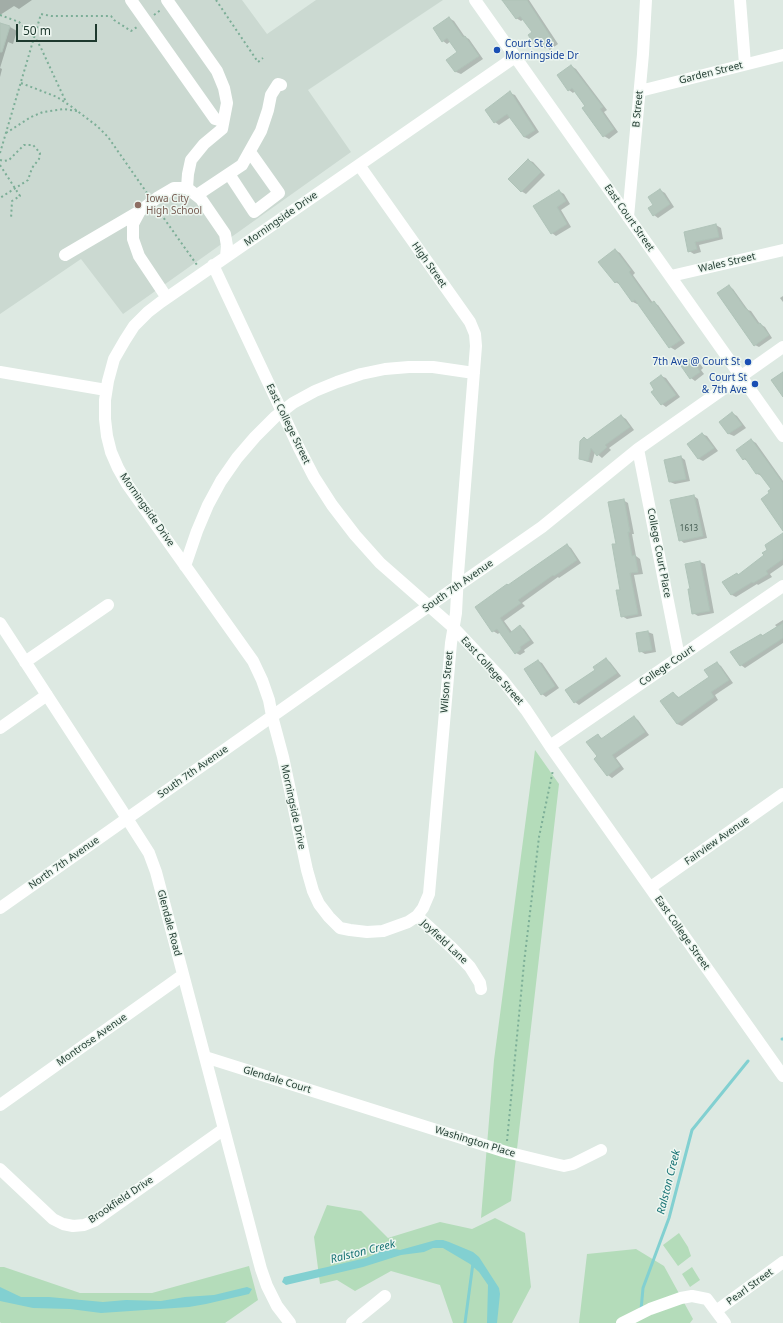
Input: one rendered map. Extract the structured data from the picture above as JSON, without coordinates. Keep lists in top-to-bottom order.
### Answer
{
  "streets": {
    "street": [
      "Garden Street",
      "B Street",
      "East Court Street",
      "Morningside Drive",
      "Wales Street",
      "High Street",
      "East College Street",
      "College Court Place",
      "South 7th Avenue",
      "College Court",
      "Wilson Street",
      "Fairview Avenue",
      "North 7th Avenue",
      "Glendale Road",
      "Joyfield Lane",
      "Montrose Avenue",
      "Glendale Court",
      "Washington Place",
      "Brookfield Drive",
      "Pearl Street"
    ]
  },
  "crossings": [
    ["Garden Street", "B Street"],
    ["B Street", "East Court Street"],
    ["East Court Street", "Morningside Drive"],
    ["East Court Street", "Wales Street"],
    ["East Court Street", "South 7th Avenue"],
    ["Morningside Drive", "High Street"],
    ["Morningside Drive", "East College Street"],
    ["Morningside Drive", "South 7th Avenue"],
    ["Morningside Drive", "Wilson Street"],
    ["Morningside Drive", "Joyfield Lane"],
    ["High Street", "Wilson Street"],
    ["East College Street", "South 7th Avenue"],
    ["East College Street", "College Court"],
    ["East College Street", "Wilson Street"],
    ["East College Street", "Fairview Avenue"],
    ["College Court Place", "South 7th Avenue"],
    ["College Court Place", "College Court"],
    ["South 7th Avenue", "Wilson Street"],
    ["South 7th Avenue", "North 7th Avenue"],
    ["South 7th Avenue", "Glendale Road"],
    ["Wilson Street", "Joyfield Lane"],
    ["North 7th Avenue", "Glendale Road"],
    ["Glendale Road", "Montrose Avenue"],
    ["Glendale Road", "Glendale Court"],
    ["Glendale Road", "Brookfield Drive"],
    ["Glendale Court", "Washington Place"]
  ],
  "water": ["Ralston Creek"],
  "places": [
    "Court St & Morningside Dr",
    "Iowa City High School",
    "7th Ave @ Court St",
    "Court St & 7th Ave"
  ],
  "house_numbers": ["1613"],
  "scale_bar": "50 m"
}
